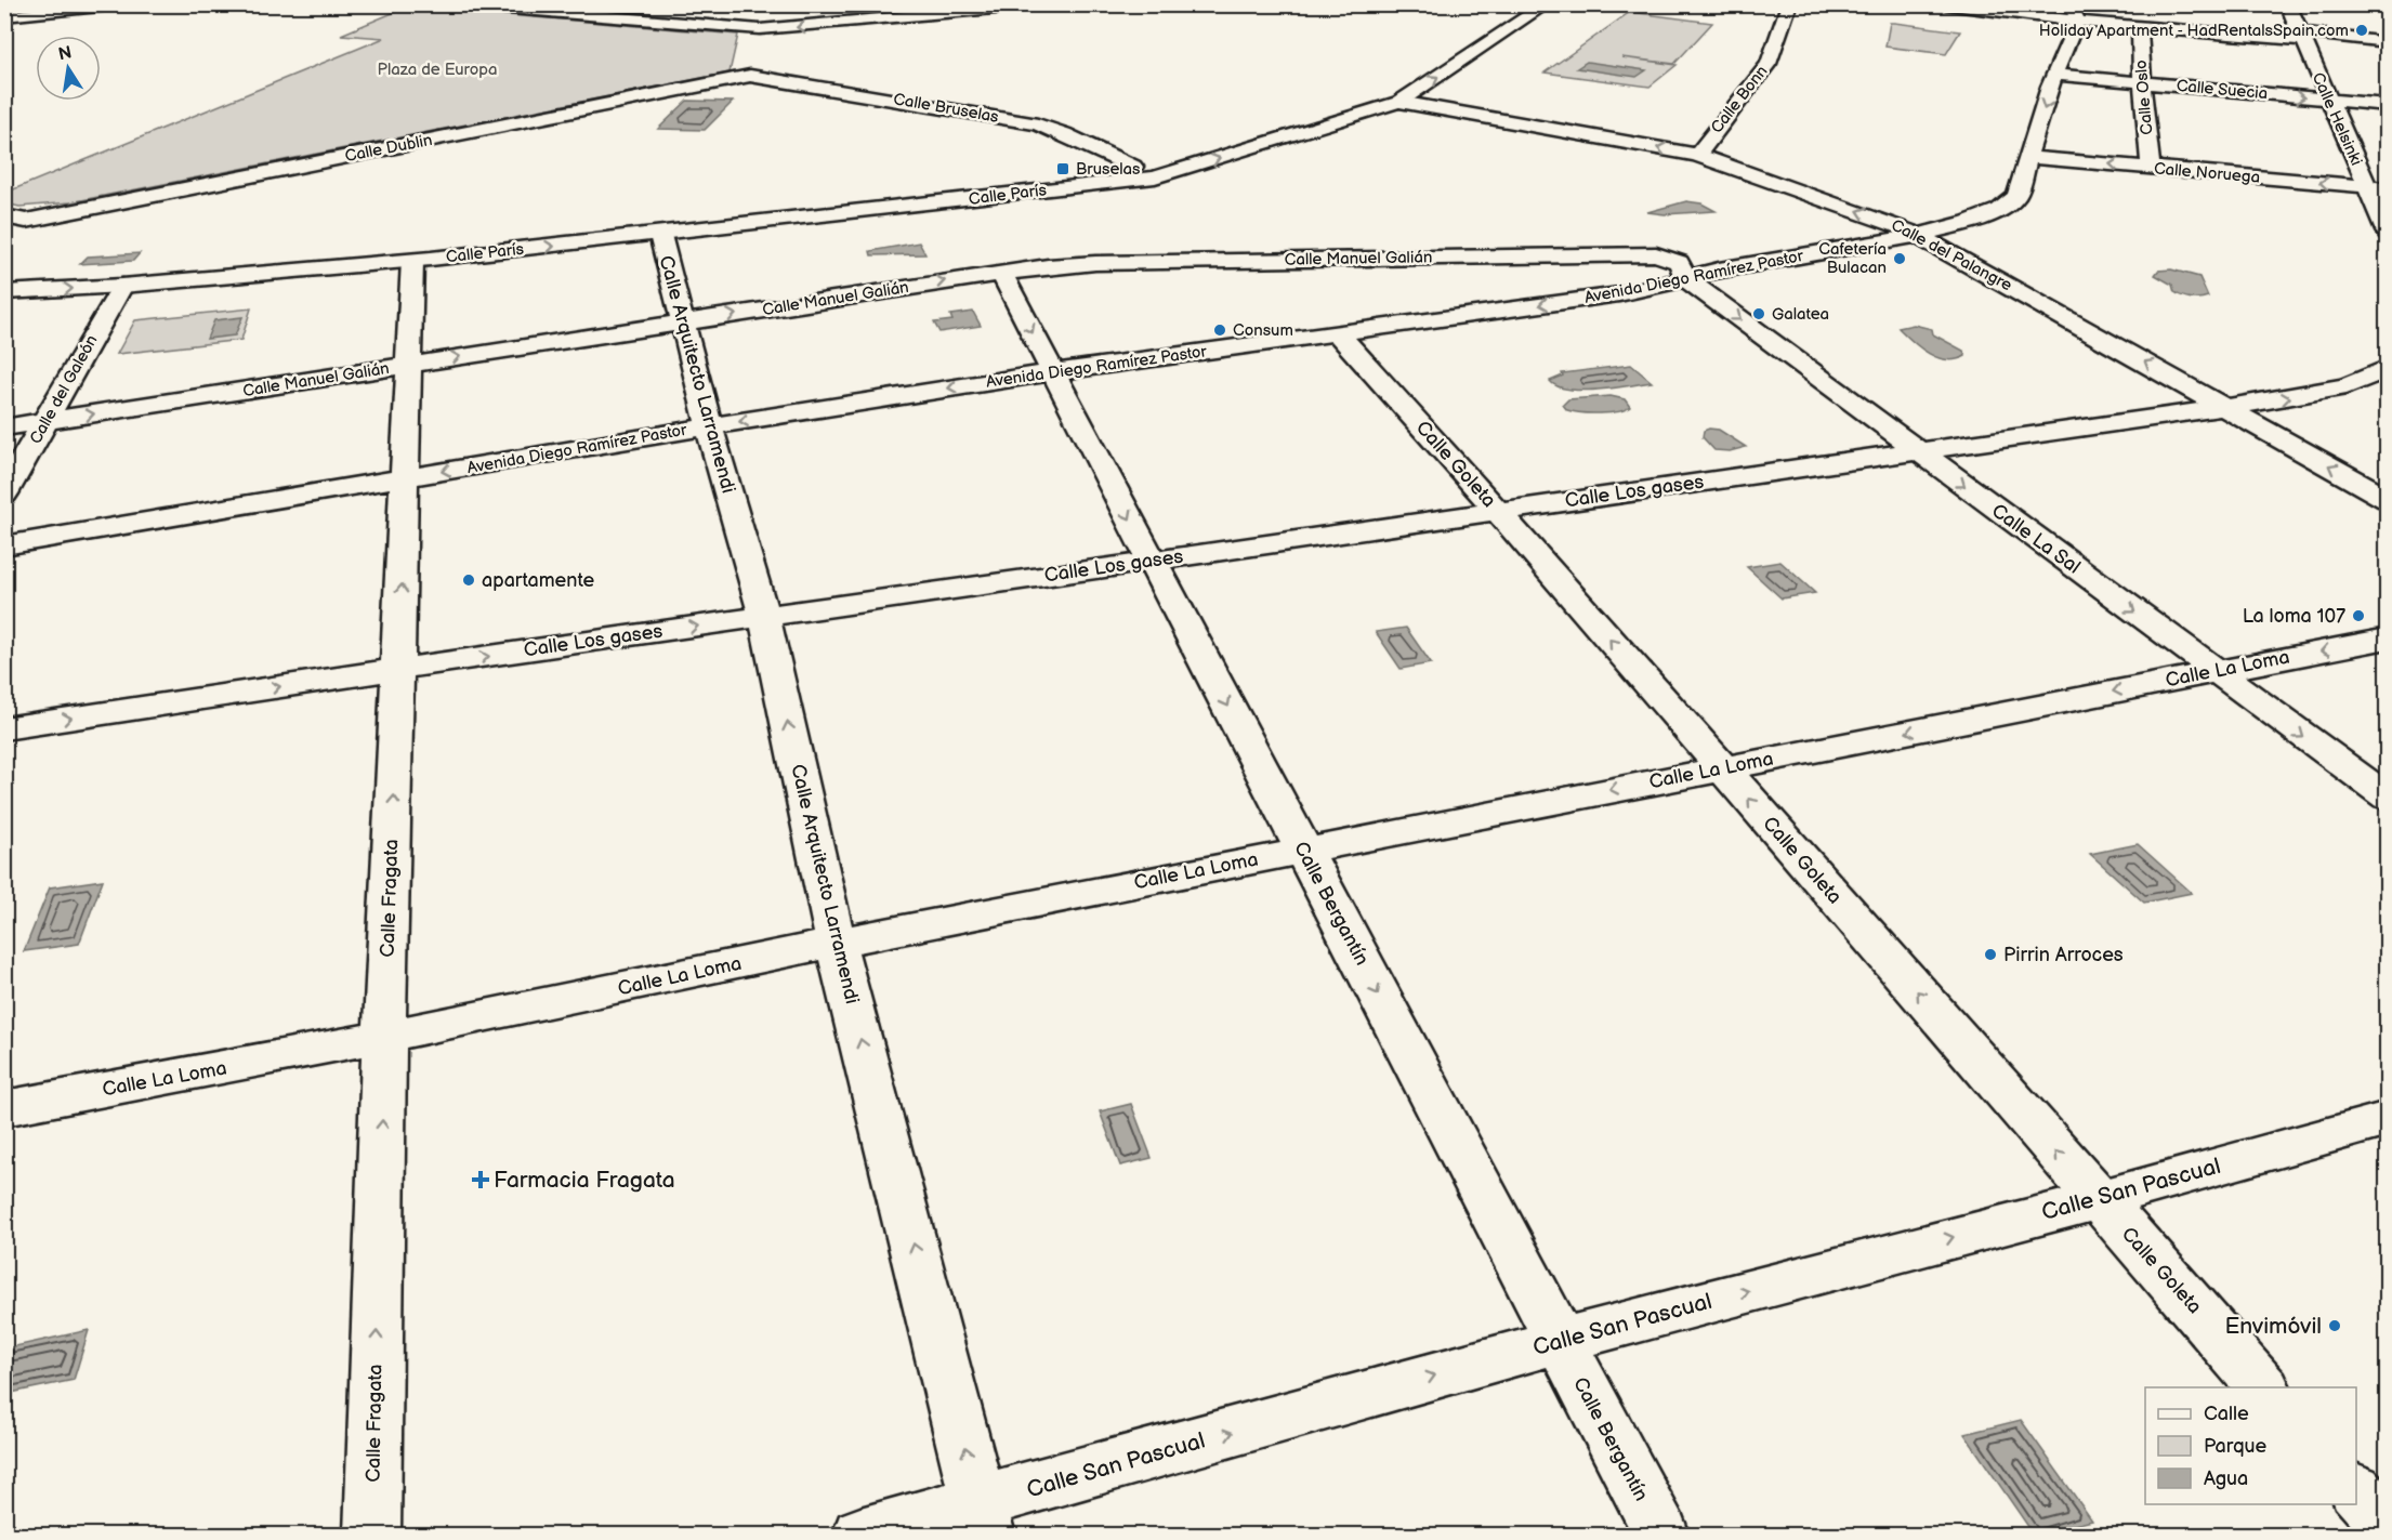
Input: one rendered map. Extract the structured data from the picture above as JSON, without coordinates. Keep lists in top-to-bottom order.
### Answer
{
  "streets": {
    "street": [
      "Calle Suecia",
      "Calle Oslo",
      "Calle Bonn",
      "Calle Bruselas",
      "Calle Helsinki",
      "Calle Dublin",
      "Calle Noruega",
      "Calle París",
      "Calle del Palangre",
      "Calle Manuel Galián",
      "Avenida Diego Ramírez Pastor",
      "Calle Arquitecto Larramendi",
      "Calle del Galeón",
      "Calle Goleta",
      "Calle Los gases",
      "Calle La Sal",
      "Calle La Loma",
      "Calle Fragata",
      "Calle Bergantín",
      "Calle San Pascual"
    ]
  },
  "crossings": [
    ["Calle Suecia", "Calle Oslo"],
    ["Calle Suecia", "Calle Helsinki"],
    ["Calle Suecia", "Avenida Diego Ramírez Pastor"],
    ["Calle Oslo", "Calle Noruega"],
    ["Calle Bonn", "Calle del Palangre"],
    ["Calle Bruselas", "Calle Dublin"],
    ["Calle Bruselas", "Calle París"],
    ["Calle Helsinki", "Calle Noruega"],
    ["Calle Noruega", "Avenida Diego Ramírez Pastor"],
    ["Calle París", "Calle del Palangre"],
    ["Calle París", "Calle Arquitecto Larramendi"],
    ["Calle París", "Calle del Galeón"],
    ["Calle París", "Calle Fragata"],
    ["Calle del Palangre", "Avenida Diego Ramírez Pastor"],
    ["Calle del Palangre", "Calle Los gases"],
    ["Calle Manuel Galián", "Avenida Diego Ramírez Pastor"],
    ["Calle Manuel Galián", "Calle Arquitecto Larramendi"],
    ["Calle Manuel Galián", "Calle del Galeón"],
    ["Calle Manuel Galián", "Calle La Sal"],
    ["Calle Manuel Galián", "Calle Fragata"],
    ["Calle Manuel Galián", "Calle Bergantín"],
    ["Avenida Diego Ramírez Pastor", "Calle Arquitecto Larramendi"],
    ["Avenida Diego Ramírez Pastor", "Calle Goleta"],
    ["Avenida Diego Ramírez Pastor", "Calle La Sal"],
    ["Avenida Diego Ramírez Pastor", "Calle Fragata"],
    ["Avenida Diego Ramírez Pastor", "Calle Bergantín"],
    ["Calle Arquitecto Larramendi", "Calle Los gases"],
    ["Calle Arquitecto Larramendi", "Calle La Loma"],
    ["Calle Arquitecto Larramendi", "Calle San Pascual"],
    ["Calle Goleta", "Calle Los gases"],
    ["Calle Goleta", "Calle La Loma"],
    ["Calle Goleta", "Calle San Pascual"],
    ["Calle Los gases", "Calle La Sal"],
    ["Calle Los gases", "Calle Fragata"],
    ["Calle Los gases", "Calle Bergantín"],
    ["Calle La Sal", "Calle La Loma"],
    ["Calle La Loma", "Calle Fragata"],
    ["Calle La Loma", "Calle Bergantín"],
    ["Calle Bergantín", "Calle San Pascual"]
  ],
  "one_way": [
    "Calle del Palangre",
    "Avenida Diego Ramírez Pastor",
    "Calle Arquitecto Larramendi",
    "Calle Goleta",
    "Calle La Sal",
    "Calle La Loma",
    "Calle Fragata",
    "Calle Bergantín",
    "Calle San Pascual"
  ],
  "parks": ["Plaza de Europa"],
  "places": {
    "other": [
      "Holiday Apartment - HadRentalsSpain.com",
      "Cafetería Bulacan",
      "Galatea",
      "Consum",
      "apartamente",
      "La loma 107",
      "Pirrin Arroces",
      "Envimóvil"
    ],
    "transit": ["Bruselas"],
    "health": ["Farmacia Fragata"]
  },
  "legend": ["Calle", "Parque", "Agua"],
  "north": "top"
}
